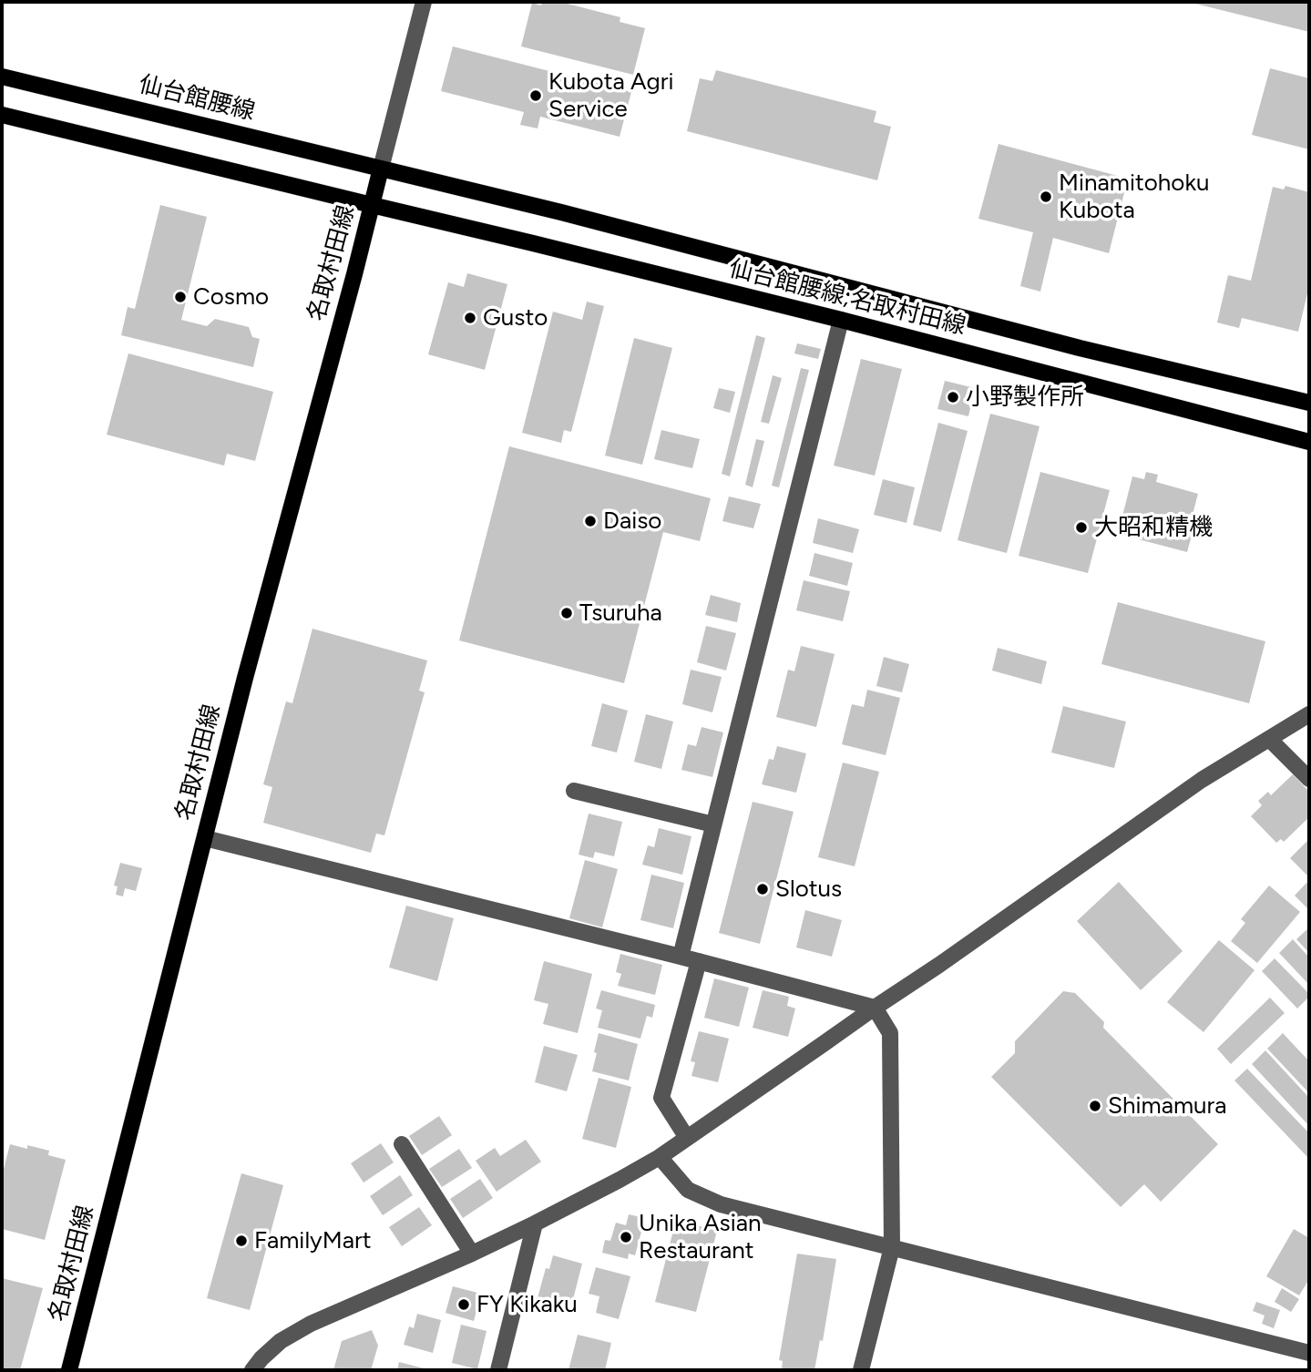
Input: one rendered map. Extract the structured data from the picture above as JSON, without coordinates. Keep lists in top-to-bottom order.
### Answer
{
  "streets": {
    "main road": ["仙台館腰線", "名取村田線", "仙台館腰線;名取村田線"]
  },
  "crossings": [
    ["仙台館腰線", "名取村田線"],
    ["仙台館腰線", "仙台館腰線;名取村田線"],
    ["名取村田線", "仙台館腰線;名取村田線"]
  ],
  "places": [
    "Kubota Agri Service",
    "Minamitohoku Kubota",
    "Cosmo",
    "Gusto",
    "小野製作所",
    "Daiso",
    "大昭和精機",
    "Tsuruha",
    "Slotus",
    "Shimamura",
    "Unika Asian Restaurant",
    "FamilyMart",
    "FY Kikaku"
  ]
}
